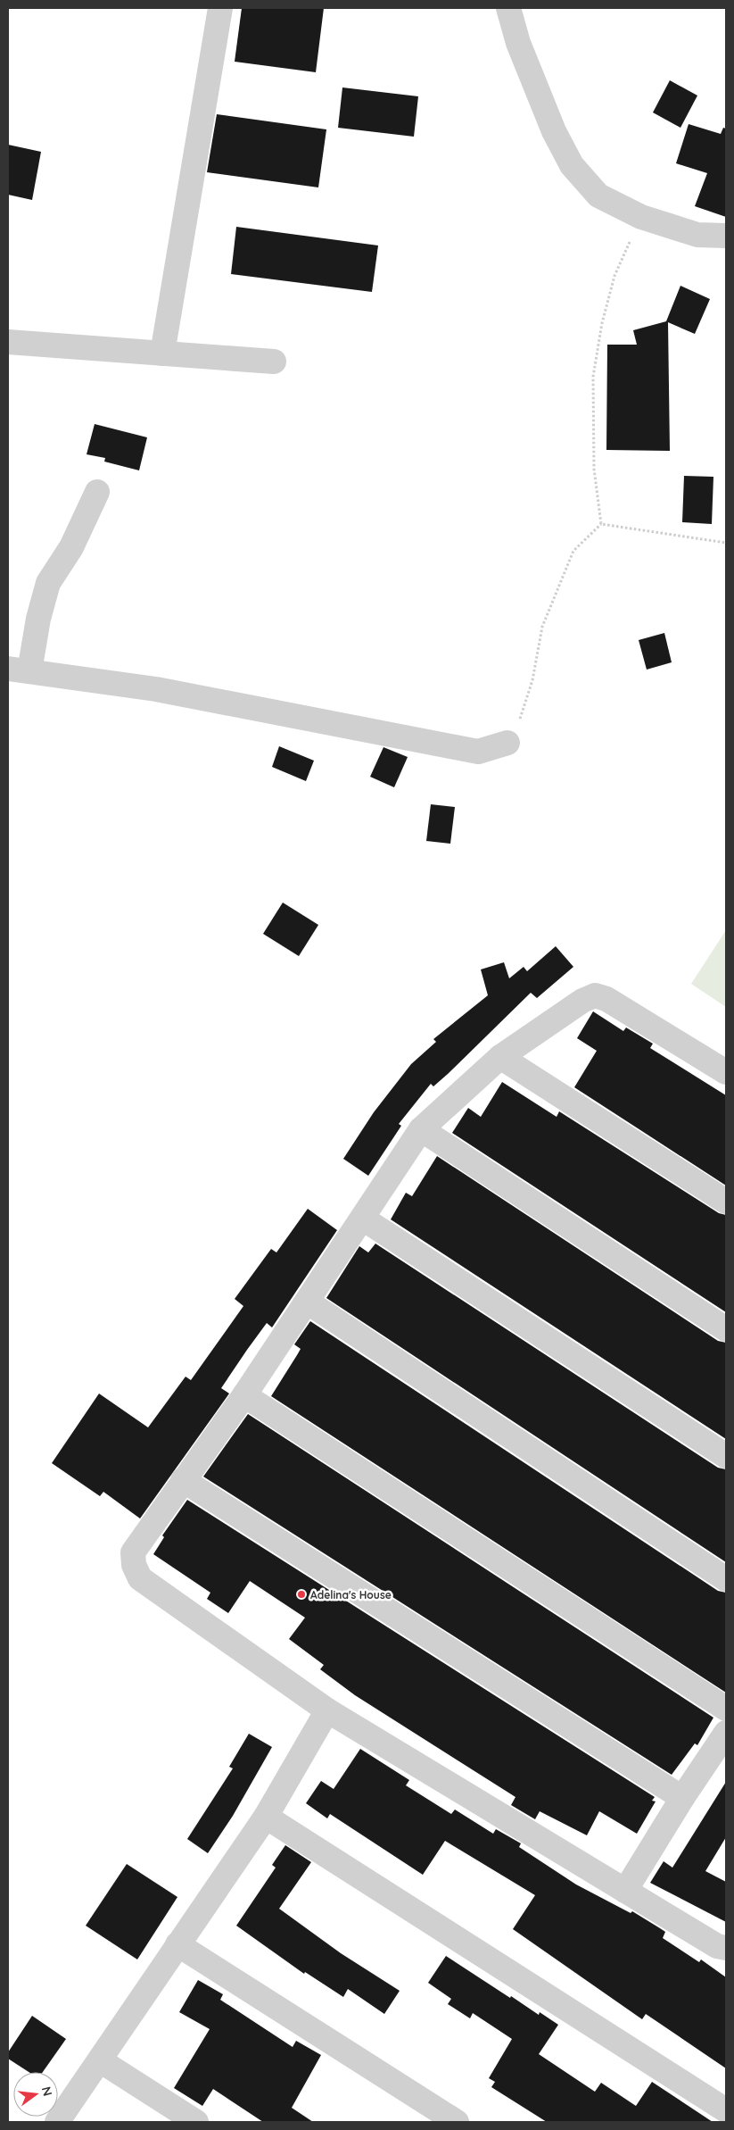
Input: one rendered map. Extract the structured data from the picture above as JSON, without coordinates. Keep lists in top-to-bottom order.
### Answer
{
  "places": ["Adelina's House"],
  "north": "right"
}
